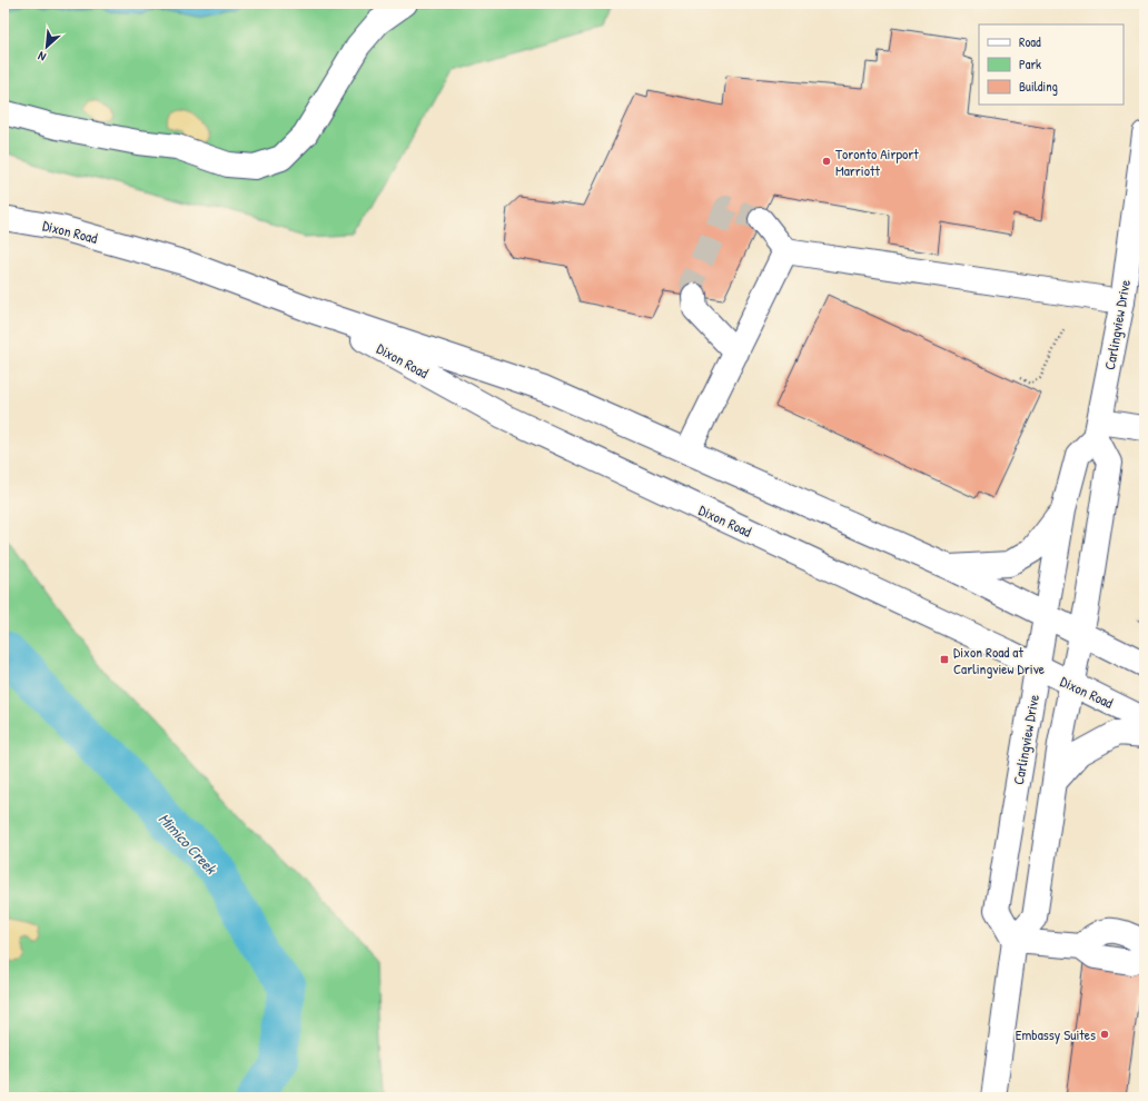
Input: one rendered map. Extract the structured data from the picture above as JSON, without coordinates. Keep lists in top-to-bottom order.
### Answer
{
  "streets": {
    "main road": ["Dixon Road", "Carlingview Drive"]
  },
  "crossings": [
    ["Dixon Road", "Carlingview Drive"]
  ],
  "water": ["Mimico Creek"],
  "places": {
    "other": ["Toronto Airport Marriott", "Embassy Suites"],
    "transit": ["Dixon Road at Carlingview Drive"]
  },
  "legend": ["Road", "Park", "Building"],
  "north": "bottom left"
}
